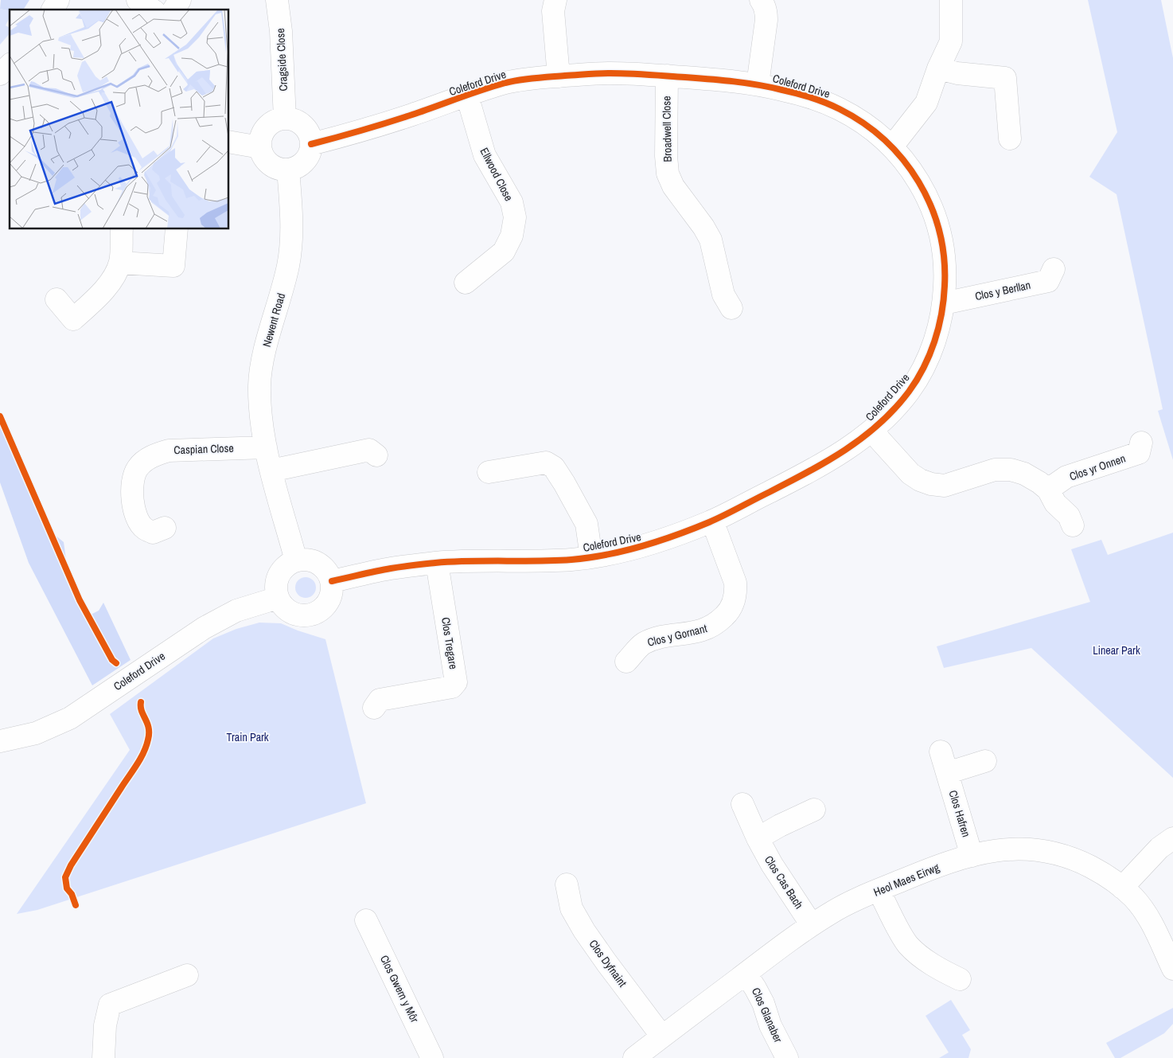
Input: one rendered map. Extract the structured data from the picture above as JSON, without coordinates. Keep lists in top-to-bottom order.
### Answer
{
  "streets": {
    "street": [
      "Cragside Close",
      "Coleford Drive",
      "Broadwell Close",
      "Ellwood Close",
      "Clos y Berllan",
      "Newent Road",
      "Caspian Close",
      "Clos yr Onnen",
      "Clos y Gornant",
      "Clos Tregare",
      "Clos Hafren",
      "Heol Maes Eirwg",
      "Clos Cas Bach",
      "Clos Dyfnaint",
      "Clos Gwern y Môr",
      "Clos Glanaber"
    ]
  },
  "crossings": [
    ["Cragside Close", "Coleford Drive"],
    ["Cragside Close", "Newent Road"],
    ["Coleford Drive", "Broadwell Close"],
    ["Coleford Drive", "Ellwood Close"],
    ["Coleford Drive", "Clos y Berllan"],
    ["Coleford Drive", "Newent Road"],
    ["Coleford Drive", "Clos y Gornant"],
    ["Coleford Drive", "Clos Tregare"],
    ["Newent Road", "Caspian Close"],
    ["Clos Hafren", "Heol Maes Eirwg"],
    ["Heol Maes Eirwg", "Clos Cas Bach"],
    ["Heol Maes Eirwg", "Clos Dyfnaint"],
    ["Heol Maes Eirwg", "Clos Glanaber"]
  ],
  "parks": ["Linear Park", "Train Park"]
}
